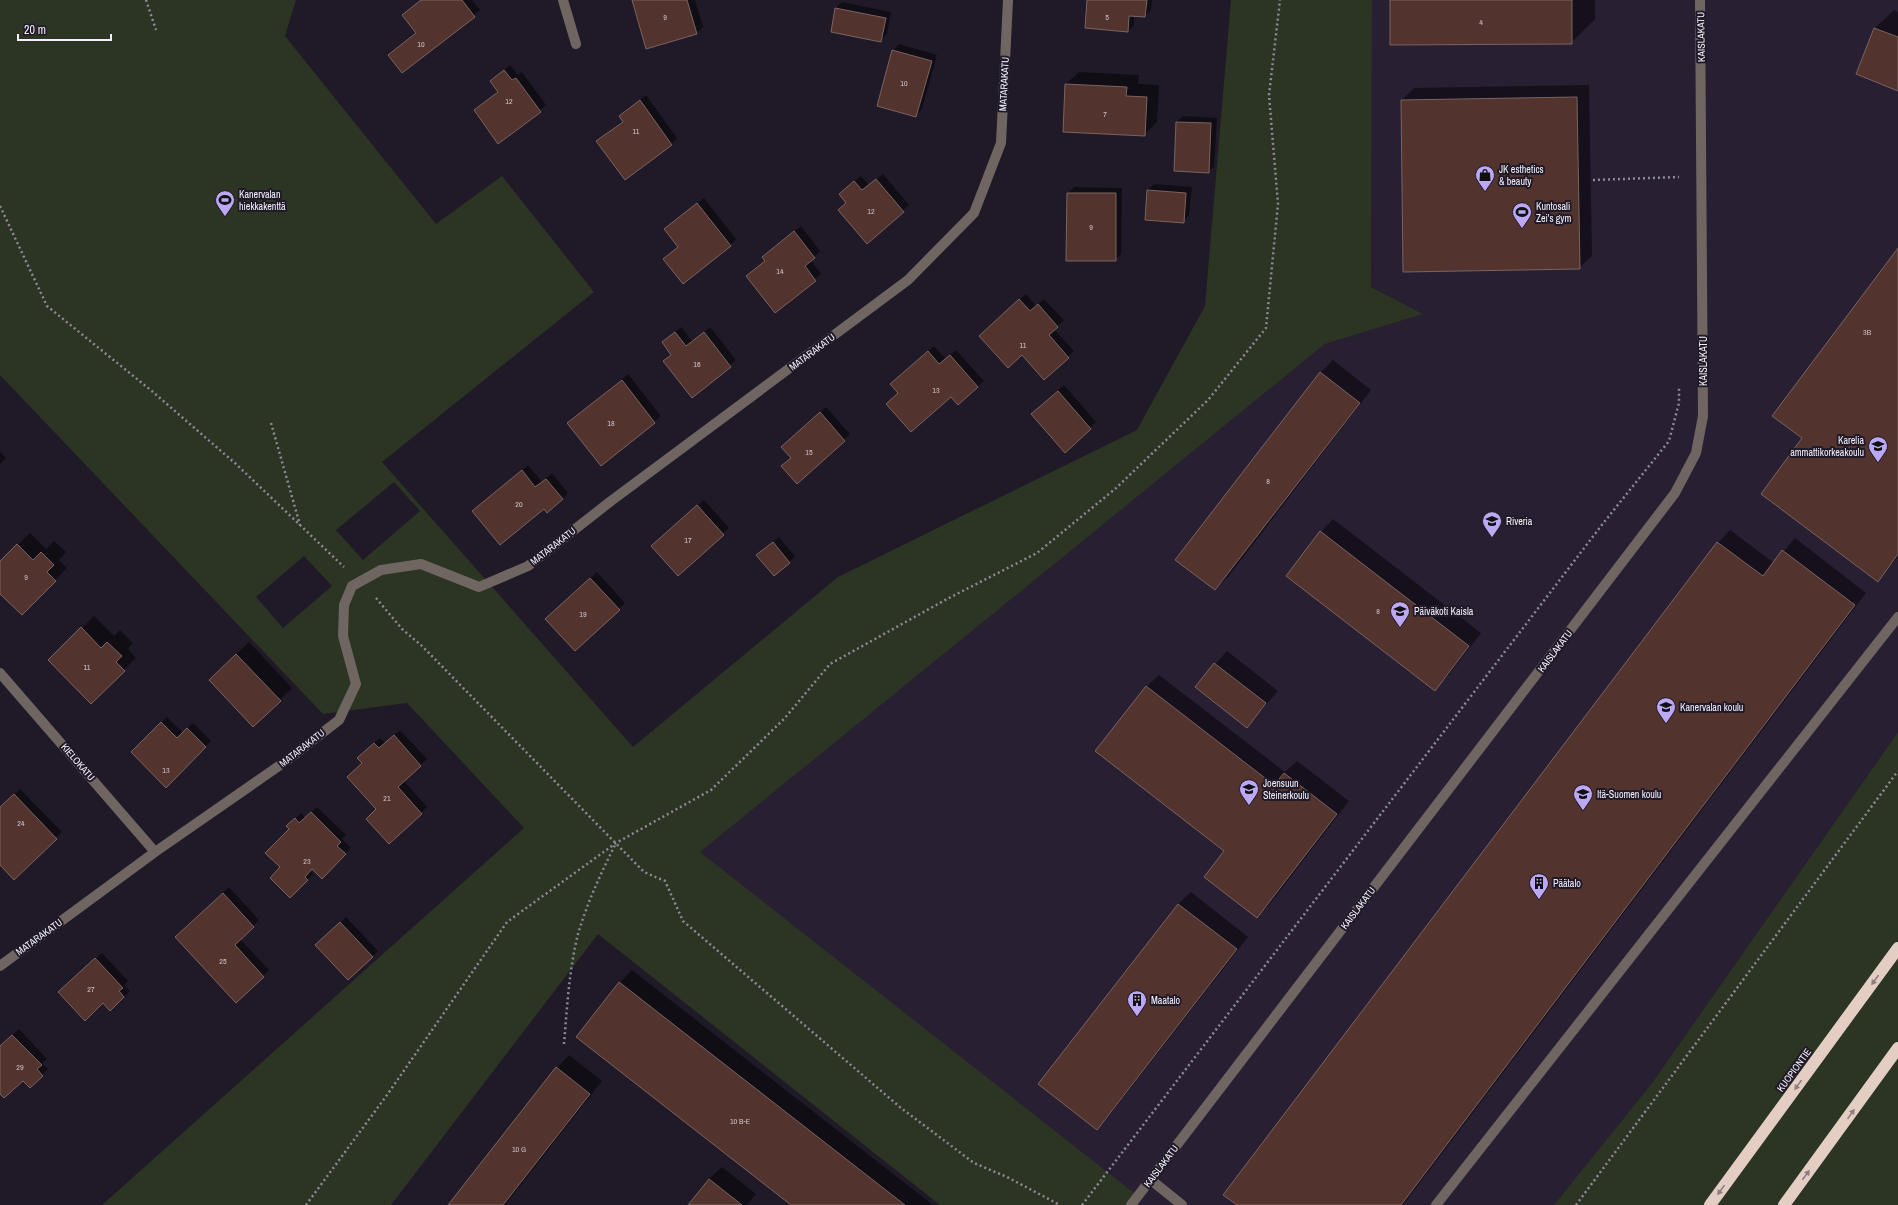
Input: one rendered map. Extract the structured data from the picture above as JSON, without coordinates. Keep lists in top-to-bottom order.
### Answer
{
  "streets": {
    "highway": ["KUOPIONTIE"],
    "street": ["KAISLAKATU", "MATARAKATU", "KIELOKATU"]
  },
  "crossings": [
    ["MATARAKATU", "KIELOKATU"]
  ],
  "places": {
    "shop": ["JK esthetics & beauty"],
    "sports": ["Kanervalan hiekkakenttä", "Kuntosali Zei's gym"],
    "school or university": [
      "Karelia ammattikorkeakoulu",
      "Riveria",
      "Päiväkoti Kaisla",
      "Kanervalan koulu",
      "Joensuun Steinerkoulu",
      "Itä-Suomen koulu"
    ],
    "building": ["Päätalo", "Maatalo"]
  },
  "house_numbers": [
    "9",
    "5",
    "4",
    "10",
    "10",
    "12",
    "7",
    "11",
    "12",
    "9",
    "14",
    "3B",
    "11",
    "16",
    "13",
    "18",
    "15",
    "8",
    "20",
    "17",
    "9",
    "8",
    "19",
    "11",
    "13",
    "21",
    "24",
    "23",
    "25",
    "27",
    "29",
    "10 B-E",
    "10 G"
  ],
  "scale_bar": "20 m"
}
